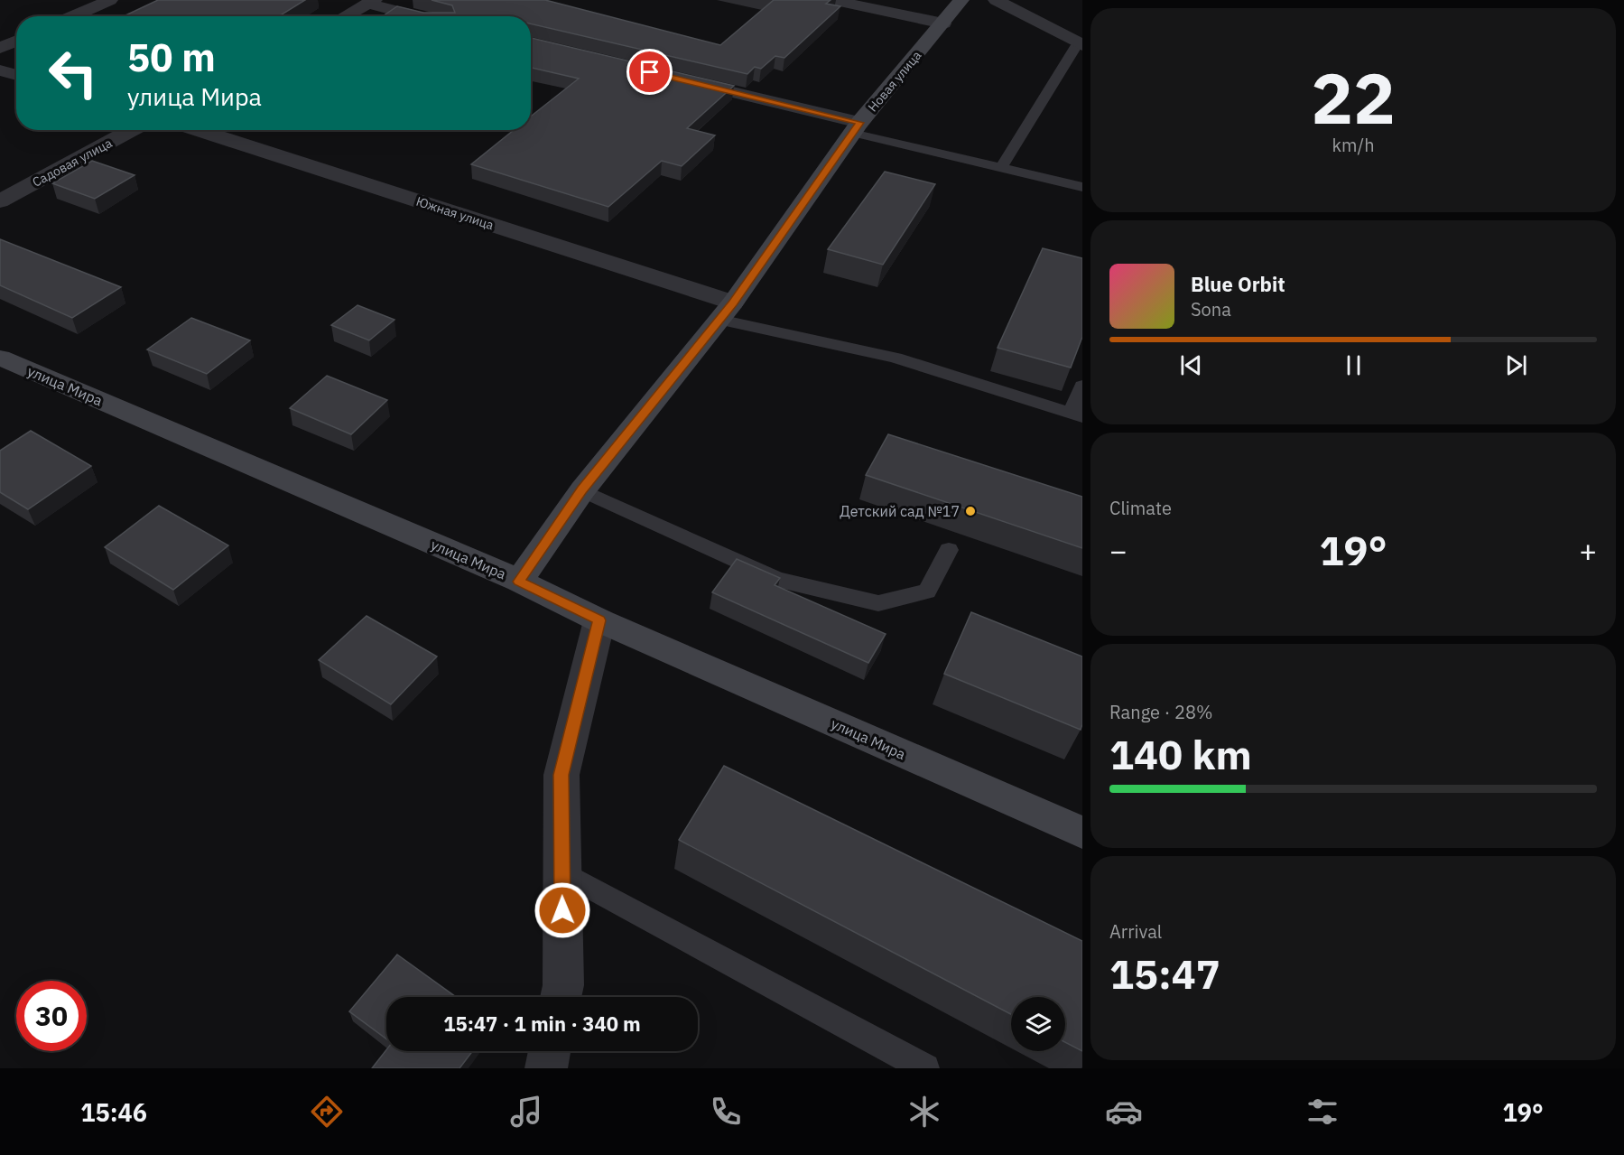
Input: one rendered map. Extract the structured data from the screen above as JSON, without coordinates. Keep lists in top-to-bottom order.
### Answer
{
  "streets": {
    "street": [
      "Новая улица",
      "Садовая улица",
      "Южная улица",
      "улица Мира"
    ]
  },
  "crossings": [
    ["Новая улица", "Южная улица"],
    ["Новая улица", "улица Мира"]
  ],
  "places": ["Детский сад №17"],
  "page": {
    "tile": [
      ["22", "km/h"],
      "Climate",
      ["Range · 28%", "140 km"],
      ["Arrival", "15:47"]
    ],
    "turn": ["50 m", "улица Мира"],
    "song": ["Blue Orbit", "Sona"],
    "heat": ["−", "19°", "+"],
    "limit": "30",
    "trip": "15:47 · 1 min · 340 m",
    "tabs": ["15:46", "19°"]
  }
}
